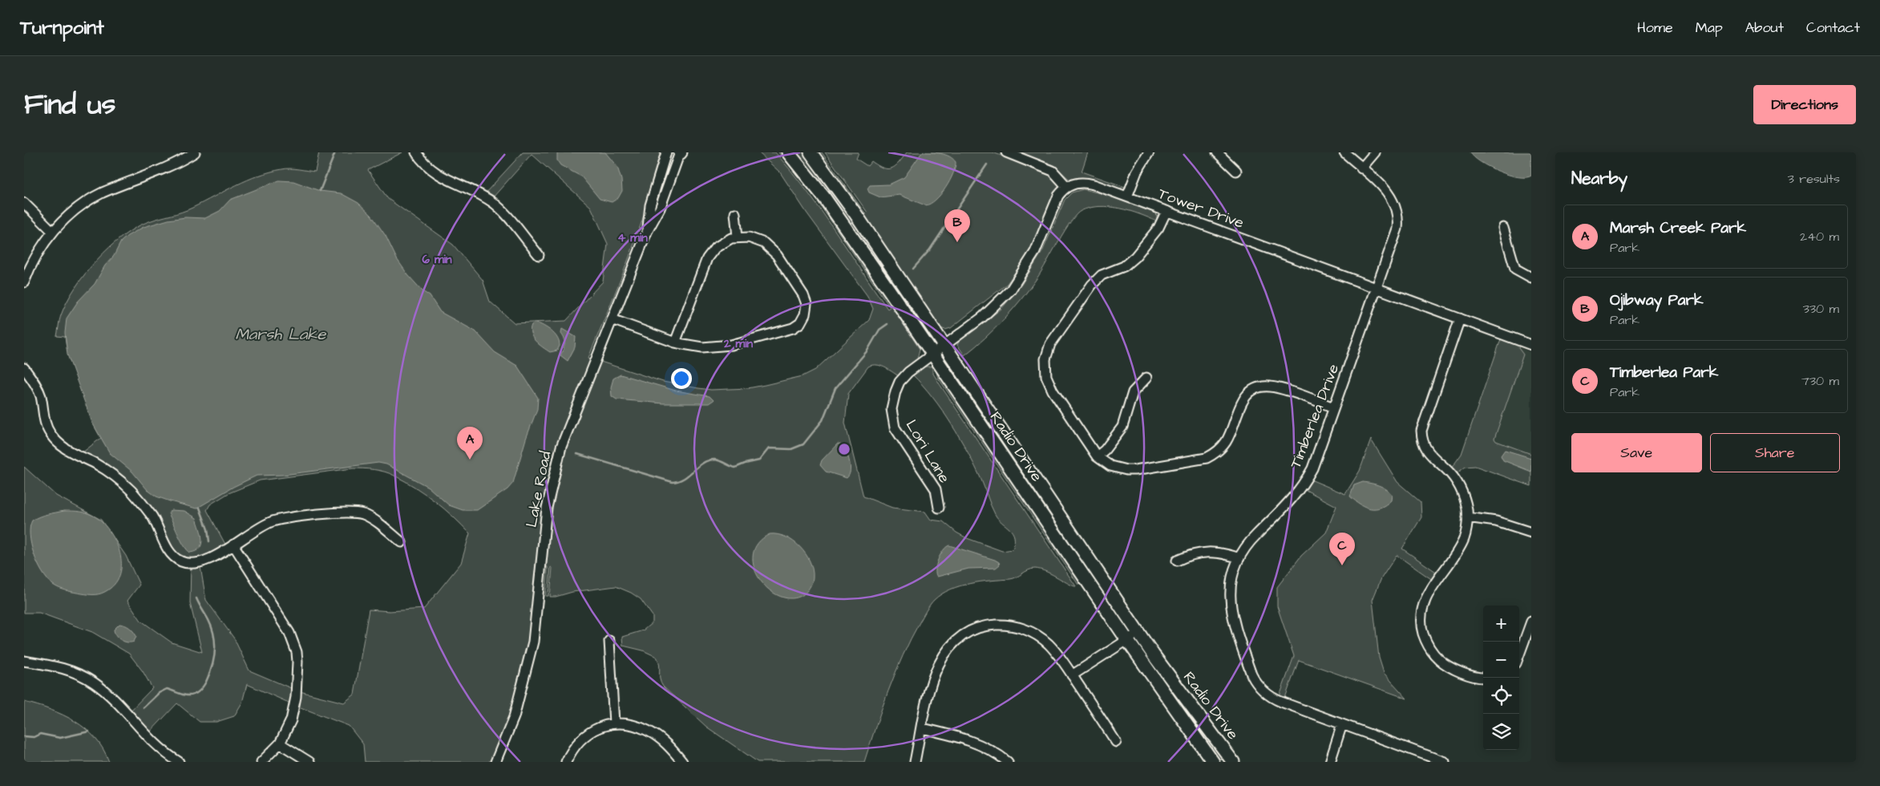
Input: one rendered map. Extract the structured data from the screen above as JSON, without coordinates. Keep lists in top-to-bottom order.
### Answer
{
  "streets": {
    "main road": ["Radio Drive"],
    "street": [
      "Tower Drive",
      "Timberlea Drive",
      "Lori Lane",
      "Lake Road"
    ]
  },
  "crossings": [
    ["Tower Drive", "Timberlea Drive"],
    ["Radio Drive", "Lori Lane"]
  ],
  "water": ["Marsh Lake"],
  "page": {
    "header": "Turnpoint",
    "nav": [
      "Home",
      "Map",
      "About",
      "Contact"
    ],
    "title": "Find us",
    "buttons": [
      "Directions",
      ["Save", "Share"]
    ],
    "heading": ["Nearby", "3 results"],
    "list": [
      {
        "mark": "A",
        "name": "Marsh Creek Park",
        "note": "Park",
        "value": "240 m"
      },
      {
        "mark": "B",
        "name": "Ojibway Park",
        "note": "Park",
        "value": "330 m"
      },
      {
        "mark": "C",
        "name": "Timberlea Park",
        "note": "Park",
        "value": "730 m"
      }
    ],
    "pins": ["B", "A", "C"],
    "map_buttons": ["+", "−"]
  },
  "rings": ["4 min", "6 min", "2 min"]
}
